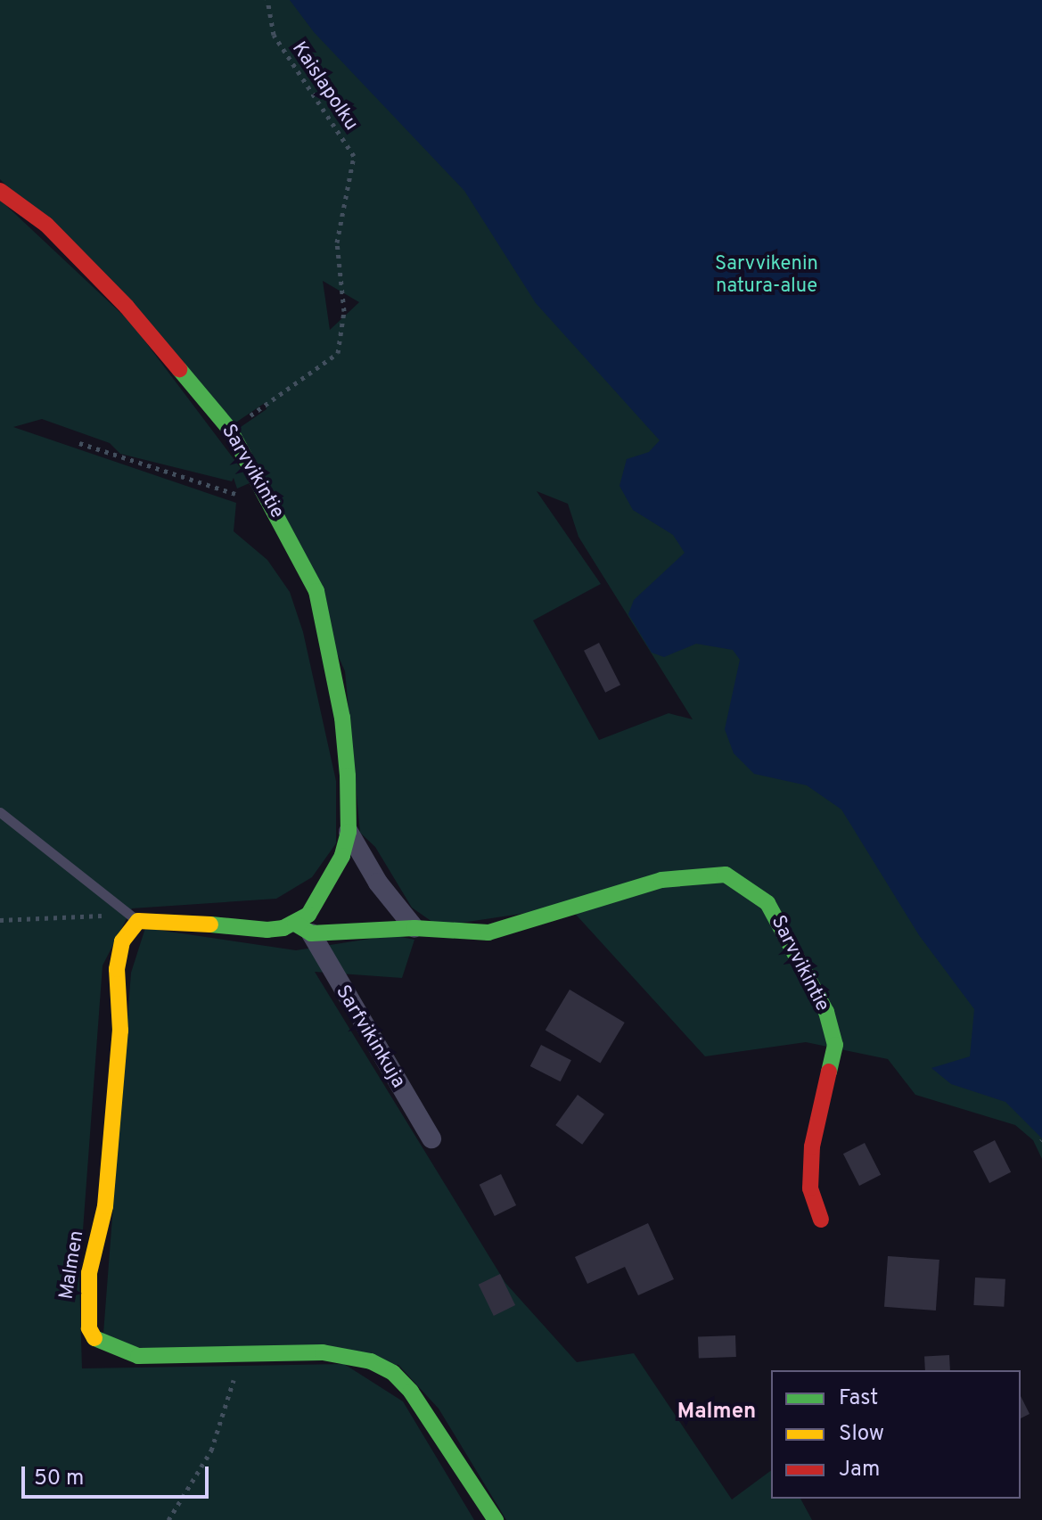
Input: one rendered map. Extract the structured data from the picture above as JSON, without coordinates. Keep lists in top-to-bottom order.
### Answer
{
  "streets": {
    "street": ["Sarvvikintie", "Sarfvikinkuja", "Malmen"],
    "path": ["Kaislapolku"]
  },
  "crossings": [
    ["Kaislapolku", "Sarvvikintie"],
    ["Sarvvikintie", "Sarfvikinkuja"]
  ],
  "districts": ["Malmen"],
  "parks": ["Sarvvikenin natura-alue"],
  "legend": ["Fast", "Slow", "Jam"],
  "scale_bar": "50 m"
}
